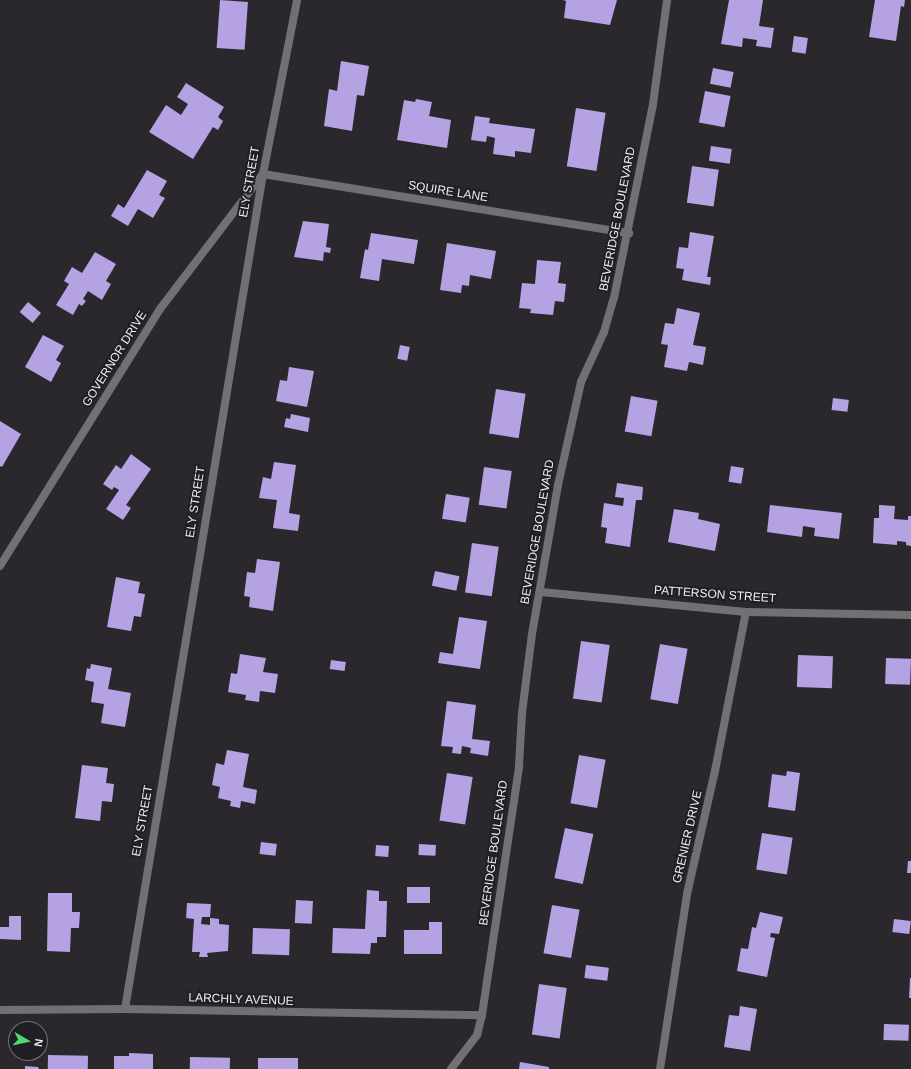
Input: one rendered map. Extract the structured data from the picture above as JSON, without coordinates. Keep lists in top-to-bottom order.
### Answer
{
  "streets": {
    "street": [
      "ELY STREET",
      "SQUIRE LANE",
      "BEVERIDGE BOULEVARD",
      "GOVERNOR DRIVE",
      "PATTERSON STREET",
      "GRENIER DRIVE",
      "LARCHLY AVENUE"
    ]
  },
  "crossings": [
    ["ELY STREET", "SQUIRE LANE"],
    ["ELY STREET", "GOVERNOR DRIVE"],
    ["ELY STREET", "LARCHLY AVENUE"],
    ["SQUIRE LANE", "BEVERIDGE BOULEVARD"],
    ["SQUIRE LANE", "GOVERNOR DRIVE"],
    ["BEVERIDGE BOULEVARD", "PATTERSON STREET"],
    ["BEVERIDGE BOULEVARD", "LARCHLY AVENUE"],
    ["PATTERSON STREET", "GRENIER DRIVE"]
  ],
  "north": "right"
}
